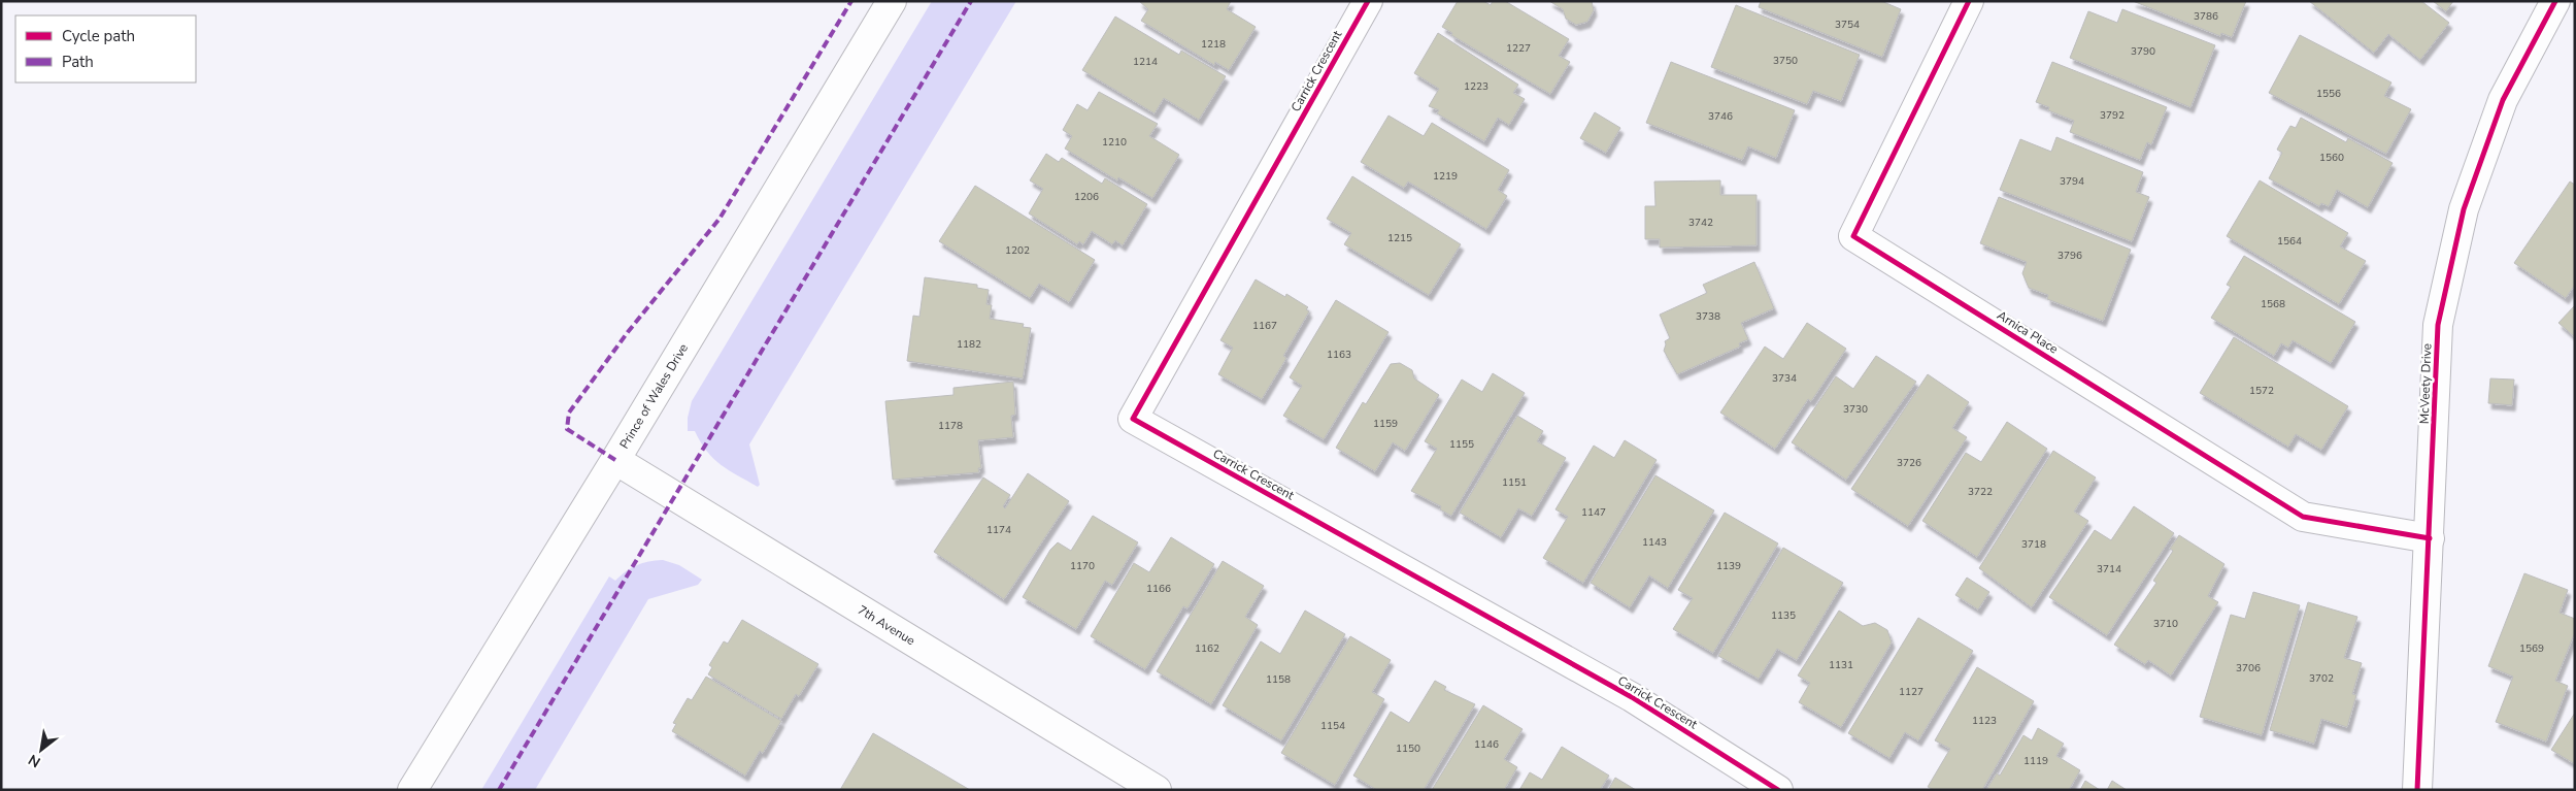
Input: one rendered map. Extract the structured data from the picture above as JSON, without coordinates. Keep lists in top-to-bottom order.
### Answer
{
  "streets": {
    "street": [
      "Carrick Crescent",
      "Arnica Place",
      "McVeety Drive",
      "Prince of Wales Drive",
      "7th Avenue"
    ]
  },
  "crossings": [
    ["Arnica Place", "McVeety Drive"],
    ["Prince of Wales Drive", "7th Avenue"]
  ],
  "house_numbers": [
    "3786",
    "3754",
    "1218",
    "1227",
    "3790",
    "3750",
    "1214",
    "1223",
    "1556",
    "3792",
    "3746",
    "1210",
    "1560",
    "1219",
    "3794",
    "1206",
    "3742",
    "1215",
    "1564",
    "1202",
    "3796",
    "1568",
    "3738",
    "1167",
    "1182",
    "1163",
    "3734",
    "1572",
    "3730",
    "1159",
    "1178",
    "1155",
    "3726",
    "1151",
    "3722",
    "1147",
    "1174",
    "1143",
    "3718",
    "1170",
    "1139",
    "3714",
    "1166",
    "1135",
    "3710",
    "1162",
    "1569",
    "1131",
    "3706",
    "3702",
    "1158",
    "1127",
    "1123",
    "1154",
    "1146",
    "1150",
    "1119"
  ],
  "legend": ["Cycle path", "Path"],
  "north": "bottom left"
}
